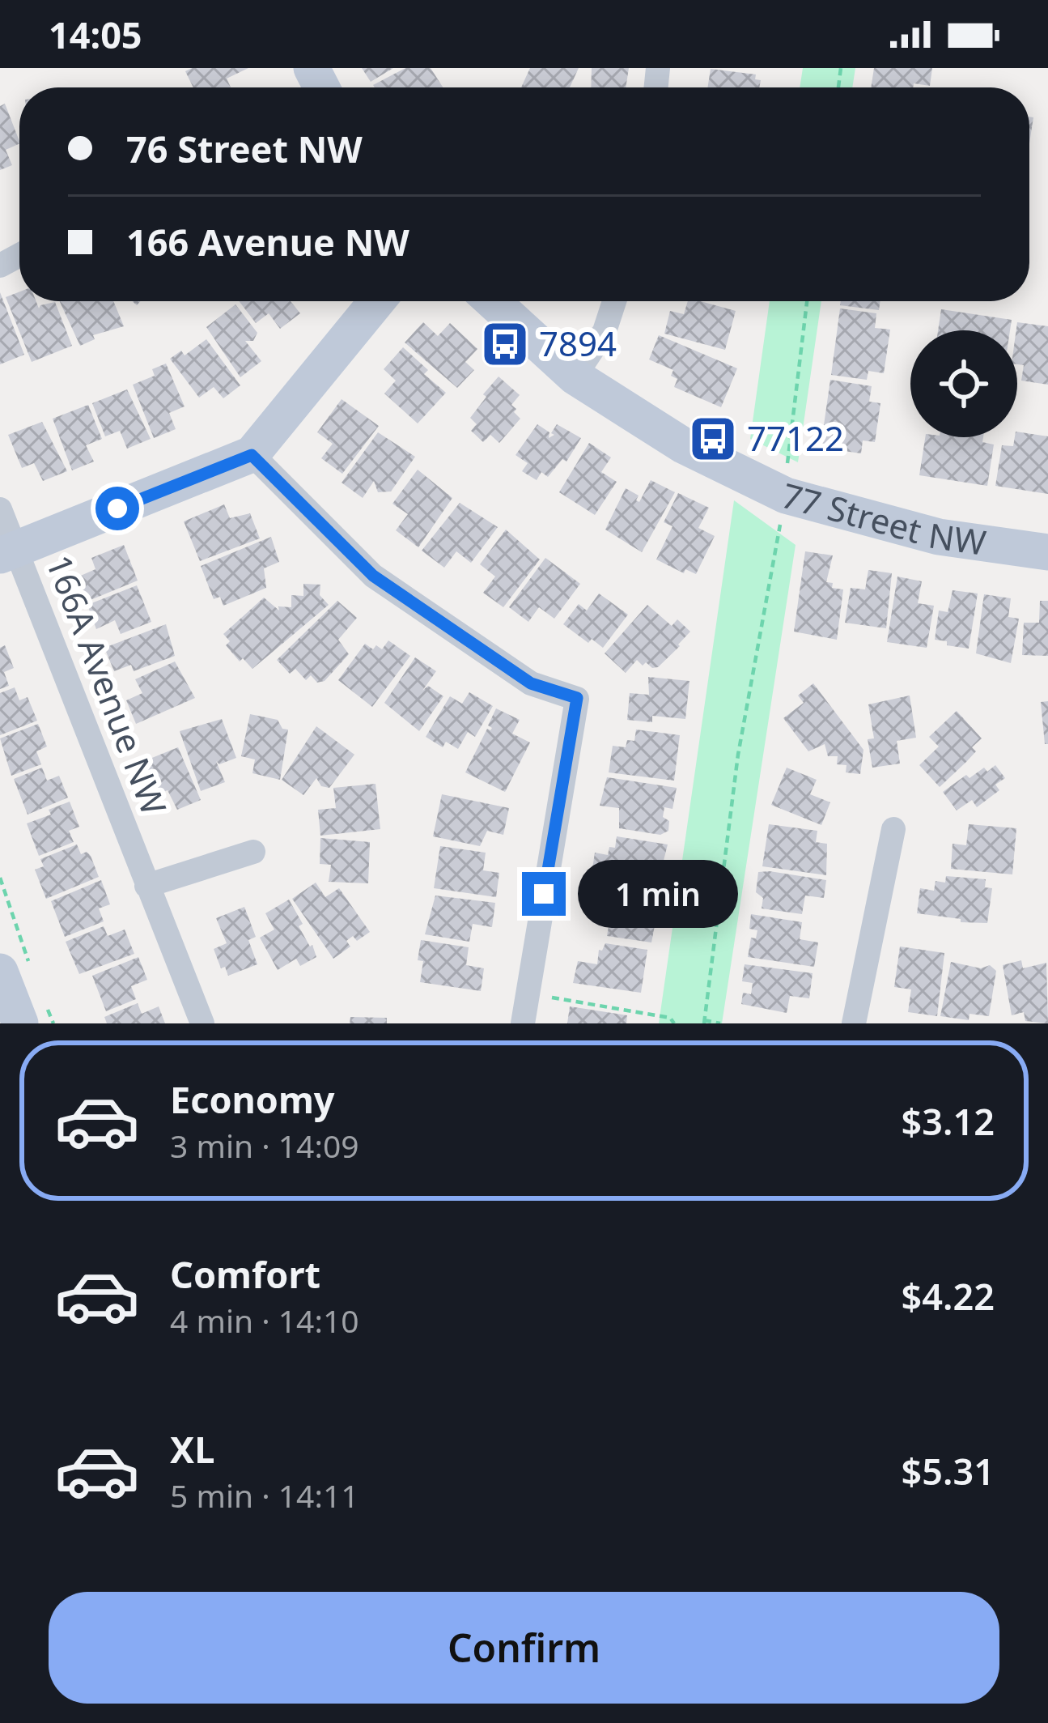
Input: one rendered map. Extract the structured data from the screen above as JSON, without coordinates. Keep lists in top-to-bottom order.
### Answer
{
  "streets": {
    "street": ["77 Street NW", "166A Avenue NW"]
  },
  "places": {
    "bus stop": ["7894", "77122"]
  },
  "page": {
    "status": "14:05",
    "banner": ["76 Street NW", "166 Avenue NW"],
    "bubble": "1 min",
    "list": [
      {
        "name": "Economy",
        "note": "3 min · 14:09",
        "value": "$3.12"
      },
      {
        "name": "Comfort",
        "note": "4 min · 14:10",
        "value": "$4.22"
      },
      {
        "name": "XL",
        "note": "5 min · 14:11",
        "value": "$5.31"
      }
    ],
    "buttons": "Confirm"
  }
}
